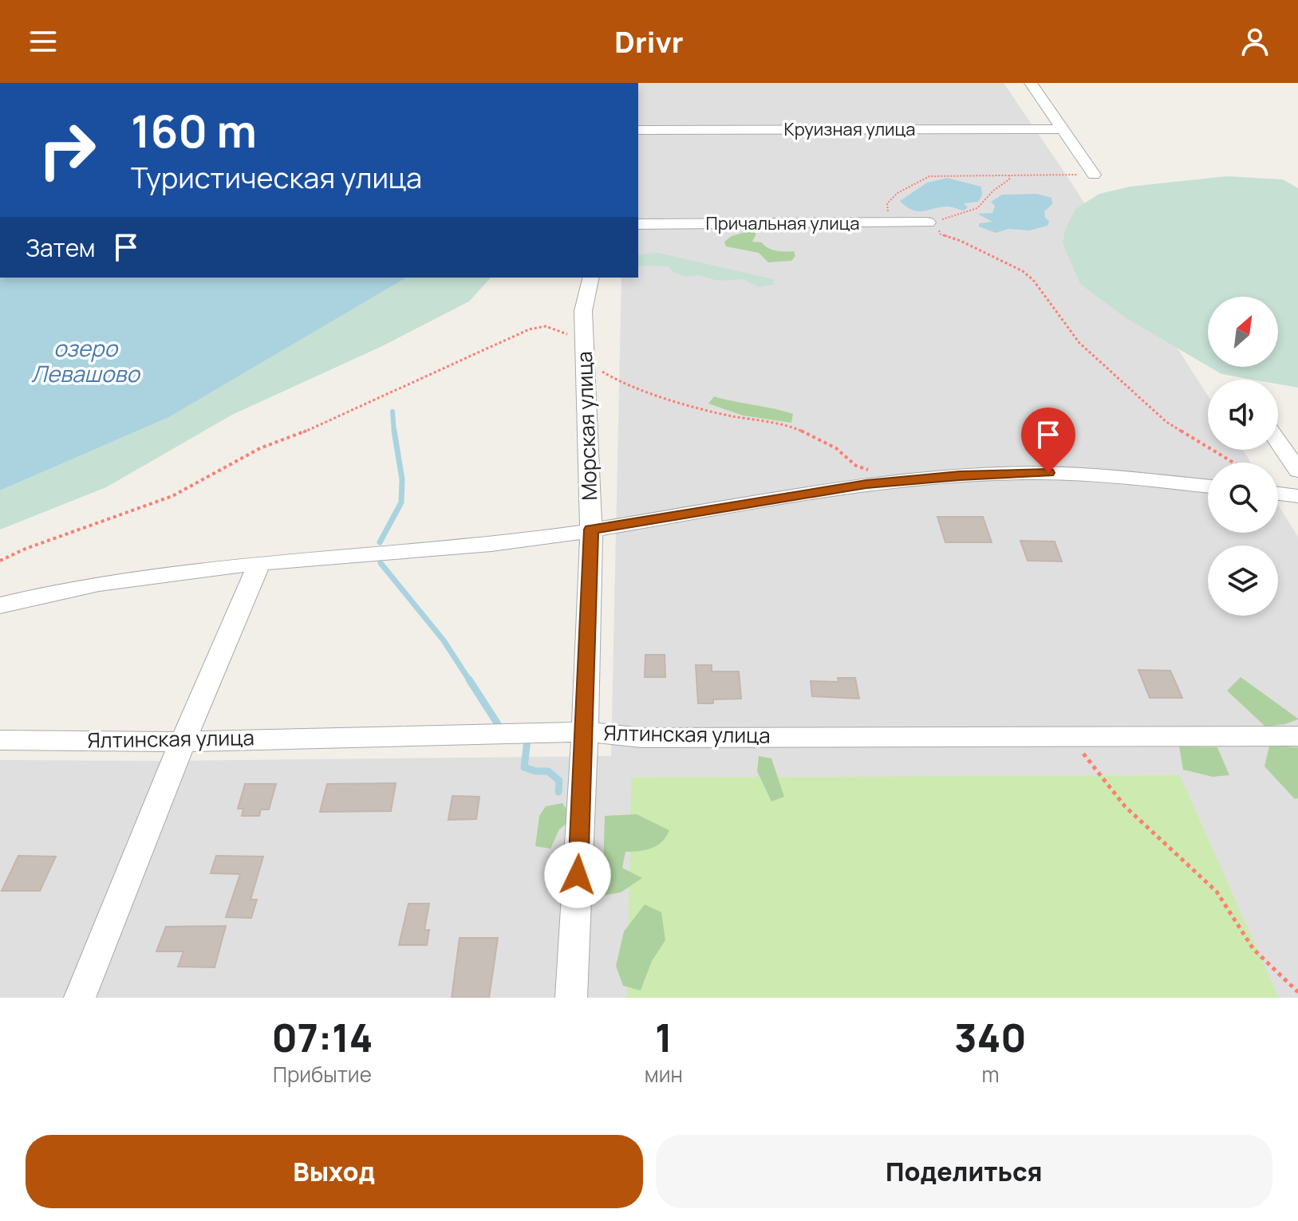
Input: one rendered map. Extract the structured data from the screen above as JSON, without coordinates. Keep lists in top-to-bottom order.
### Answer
{
  "streets": {
    "street": [
      "Круизная улица",
      "Причальная улица",
      "Морская улица",
      "Ялтинская улица"
    ]
  },
  "crossings": [
    ["Морская улица", "Ялтинская улица"]
  ],
  "water": ["озеро Левашово"],
  "north": "top right",
  "page": {
    "header": "Drivr",
    "turn": ["160 m", "Туристическая улица"],
    "then": "Затем",
    "eta": [
      "07:14",
      "Прибытие",
      "1",
      "мин",
      "340",
      "m"
    ],
    "buttons": ["Выход", "Поделиться"]
  }
}
